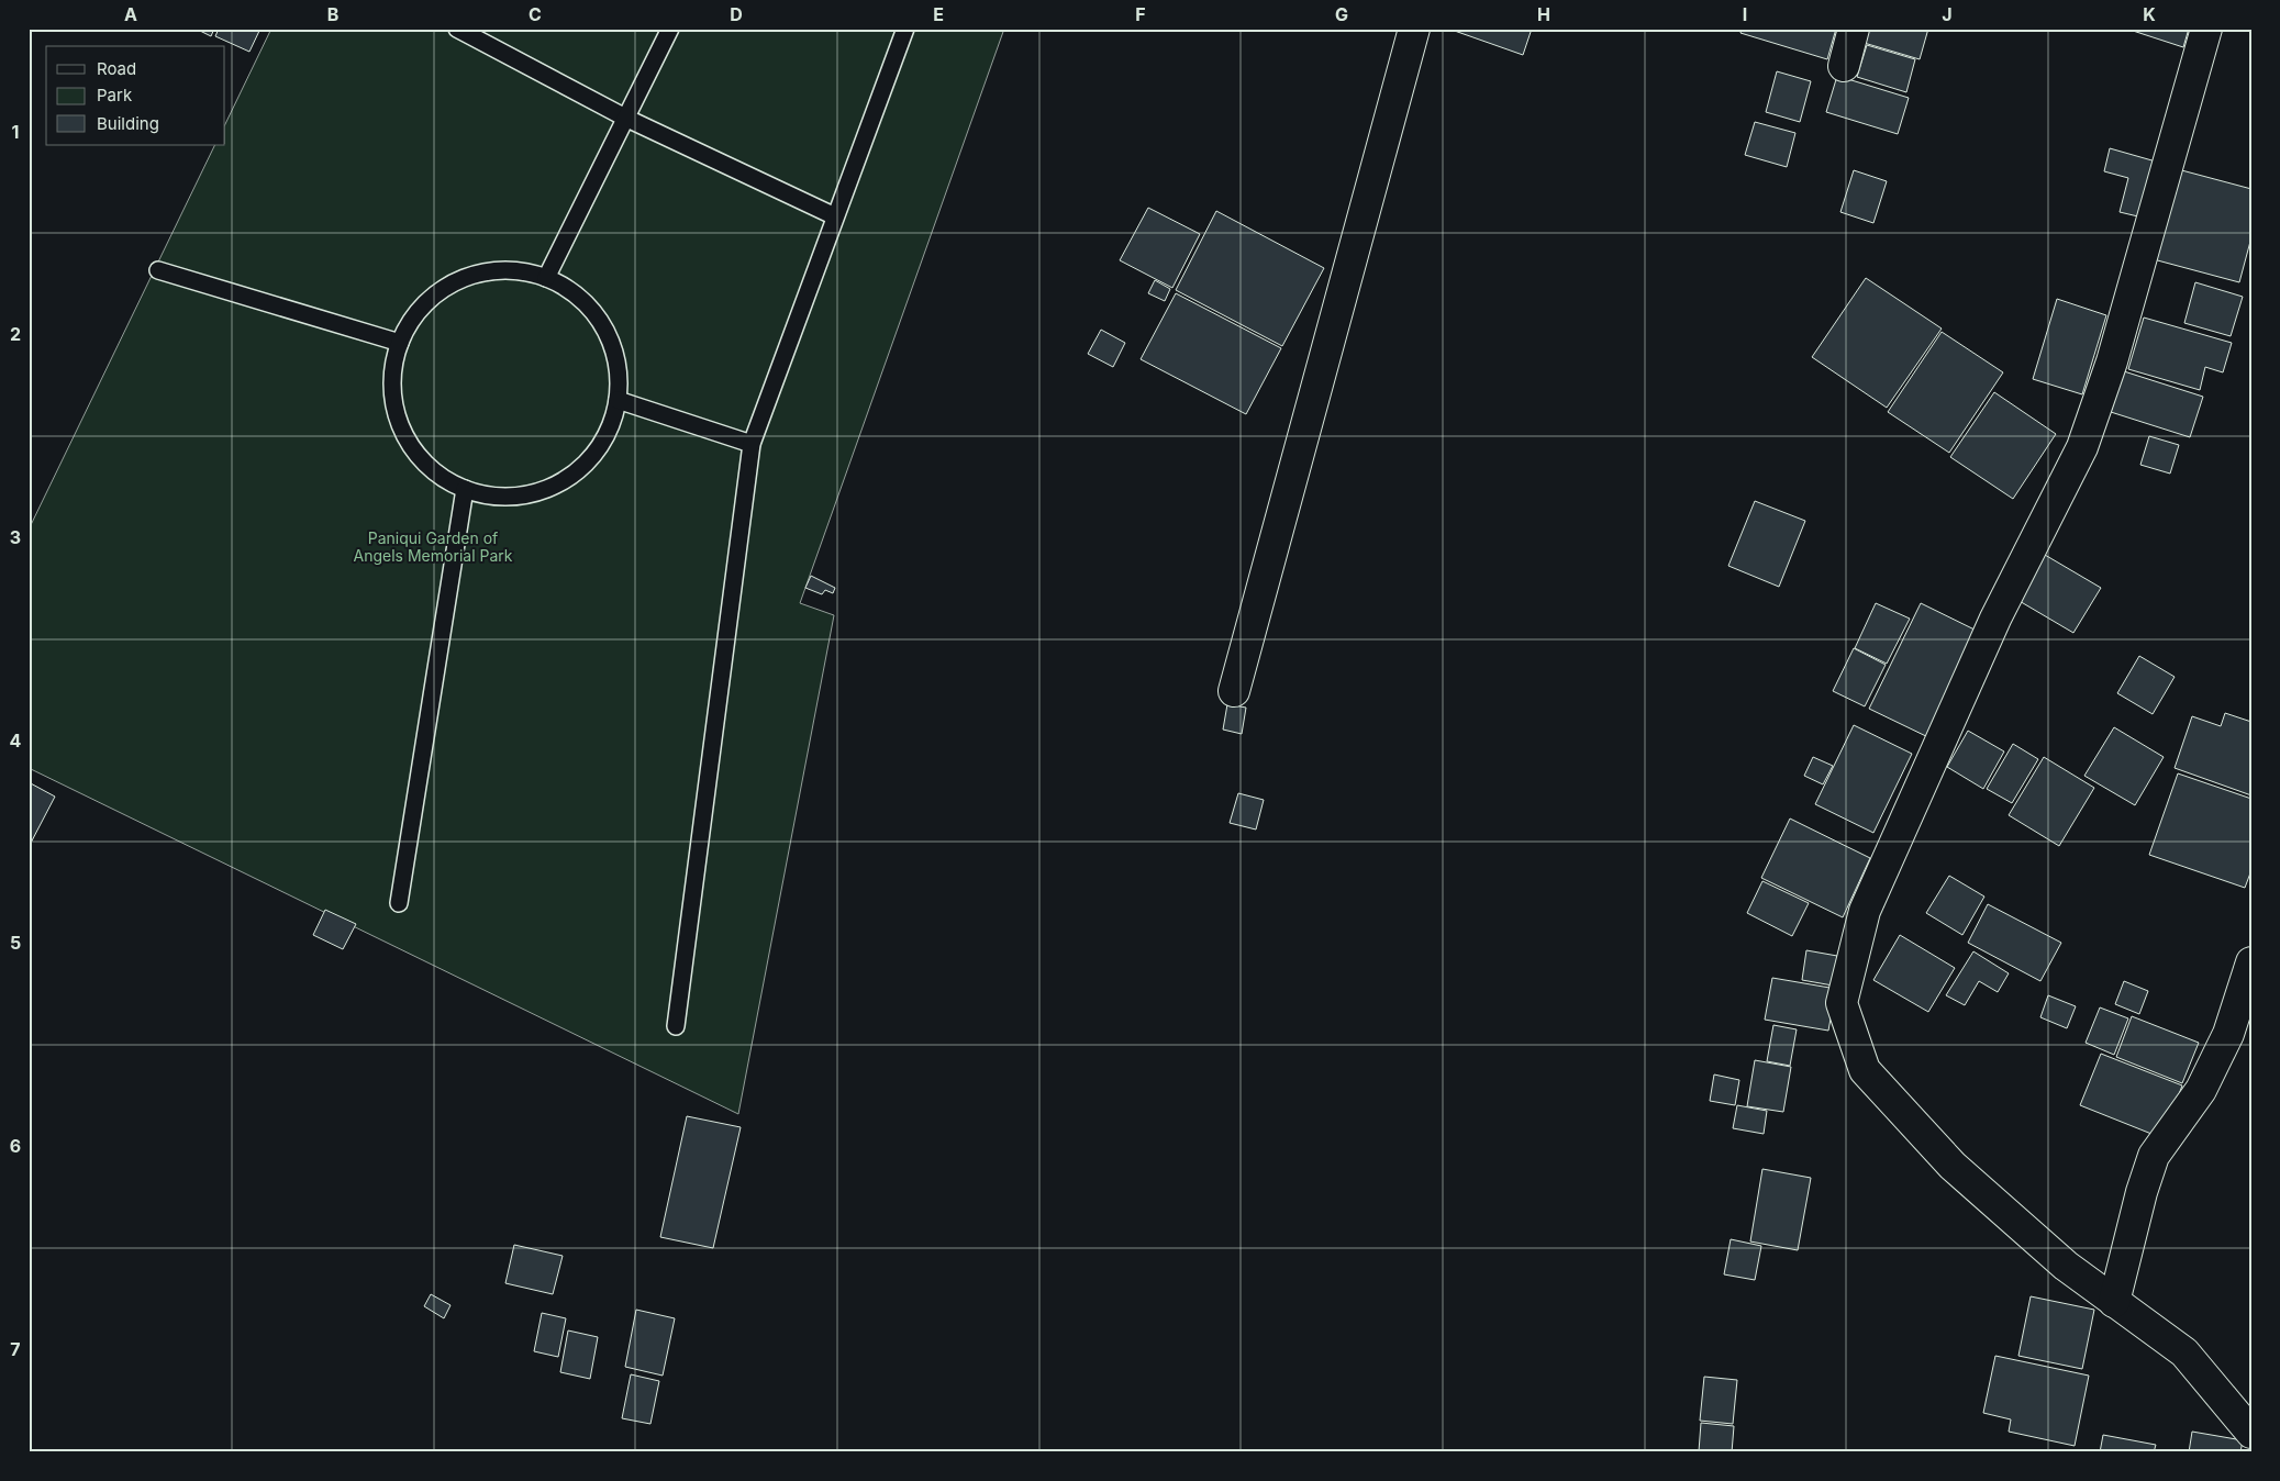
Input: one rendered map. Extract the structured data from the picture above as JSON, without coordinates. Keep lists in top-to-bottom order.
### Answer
{
  "parks": ["Paniqui Garden of Angels Memorial Park"],
  "legend": ["Road", "Park", "Building"],
  "grid": {
    "columns": [
      "A",
      "B",
      "C",
      "D",
      "E",
      "F",
      "G",
      "H",
      "I",
      "J",
      "K"
    ],
    "rows": [
      "1",
      "2",
      "3",
      "4",
      "5",
      "6",
      "7"
    ]
  }
}
